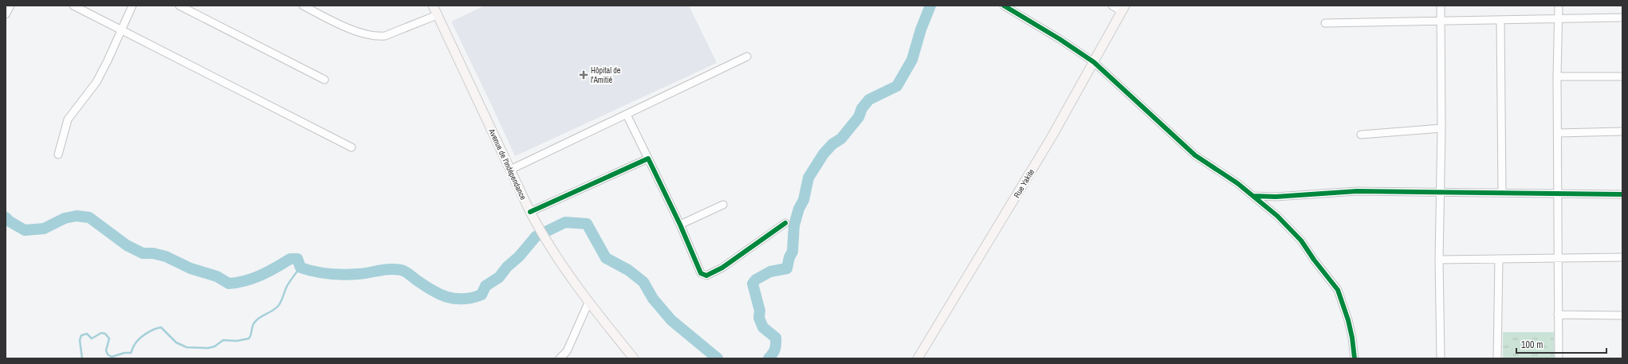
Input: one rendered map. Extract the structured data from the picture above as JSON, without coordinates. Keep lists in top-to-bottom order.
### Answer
{
  "streets": {
    "main road": ["Avenue de l'Indépendance", "Rue Yakite"]
  },
  "places": {
    "health": ["Hôpital de l'Amitié"]
  },
  "scale_bar": "100 m"
}
